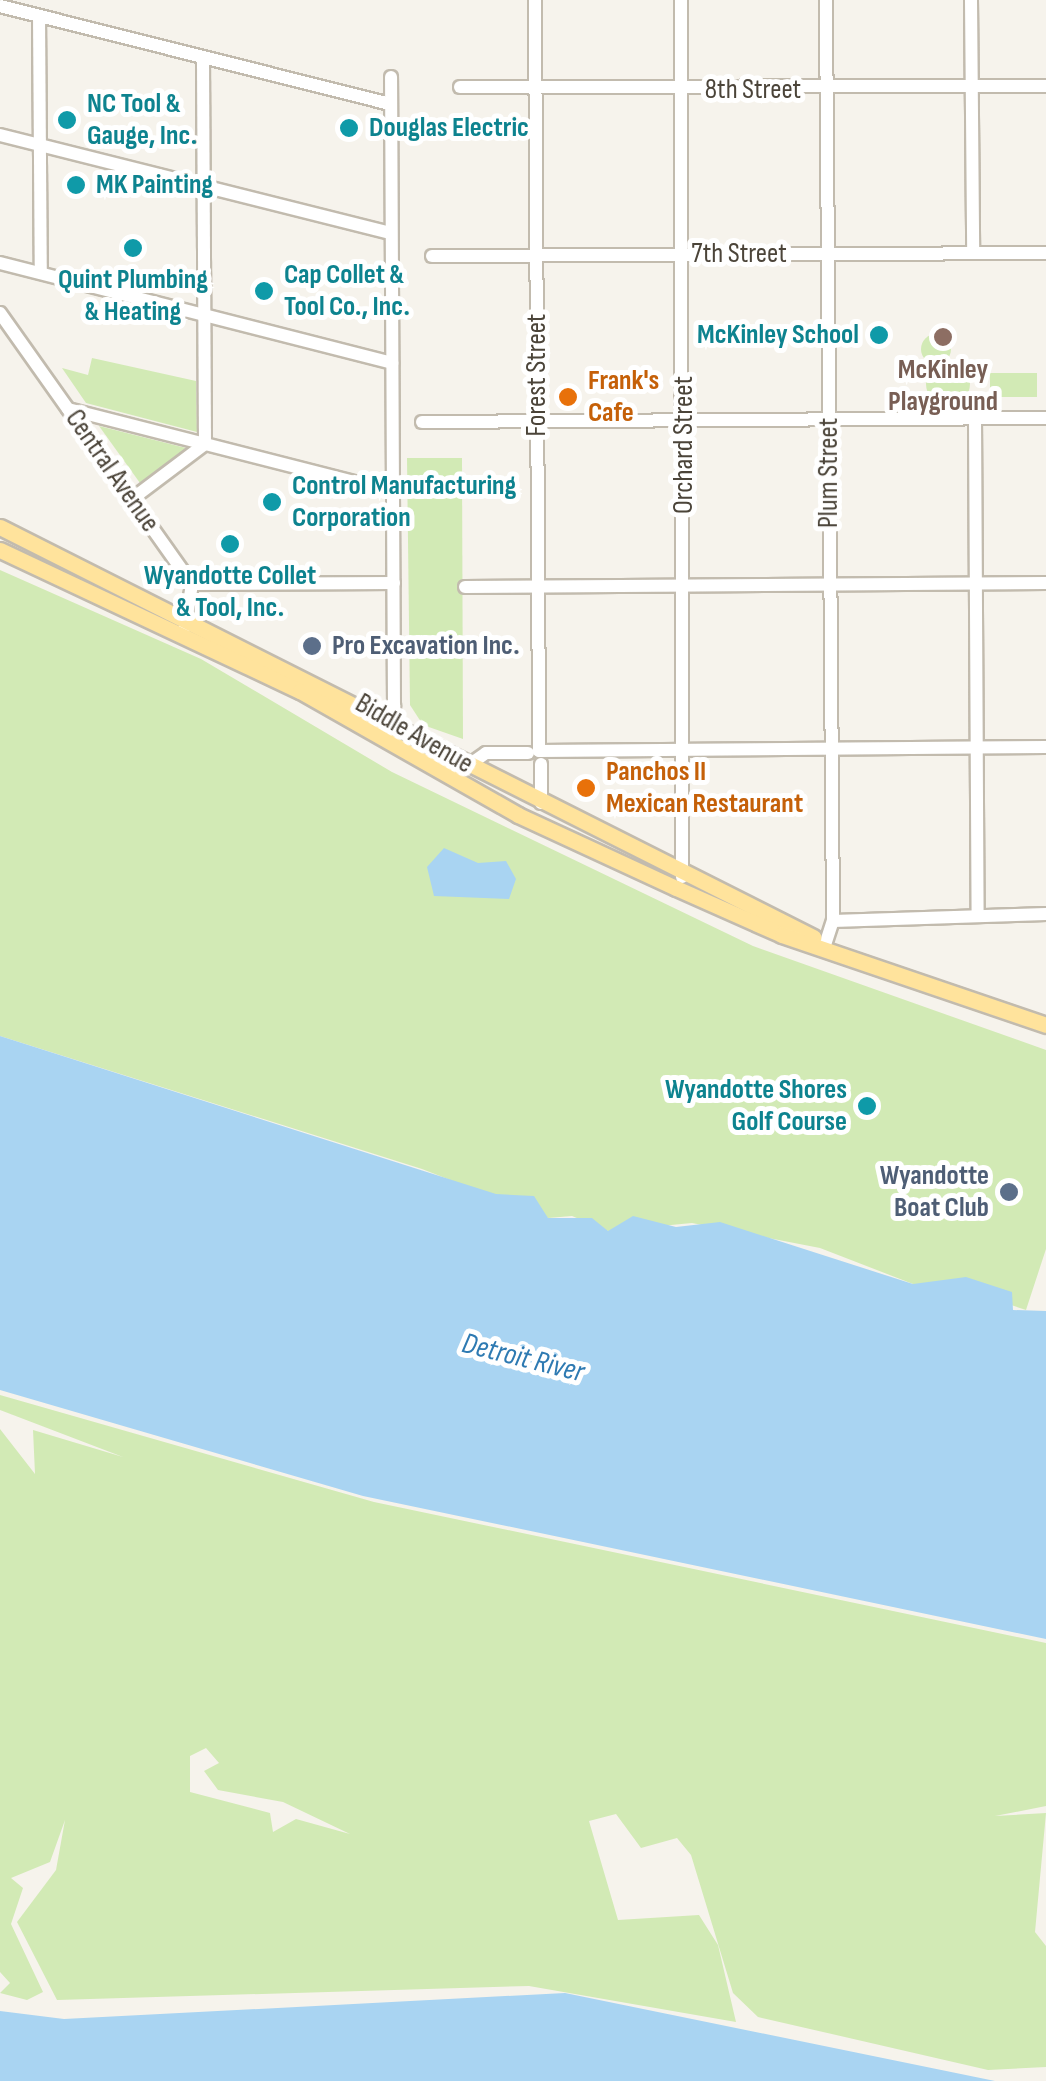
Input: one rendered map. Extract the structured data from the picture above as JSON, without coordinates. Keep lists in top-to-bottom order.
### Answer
{
  "streets": {
    "main road": ["Biddle Avenue"],
    "street": [
      "8th Street",
      "7th Street",
      "Forest Street",
      "Orchard Street",
      "Central Avenue",
      "Plum Street"
    ]
  },
  "crossings": [
    ["8th Street", "Forest Street"],
    ["8th Street", "Orchard Street"],
    ["8th Street", "Plum Street"],
    ["7th Street", "Forest Street"],
    ["7th Street", "Orchard Street"],
    ["7th Street", "Plum Street"],
    ["Forest Street", "Biddle Avenue"],
    ["Orchard Street", "Biddle Avenue"],
    ["Plum Street", "Biddle Avenue"]
  ],
  "water": ["Detroit River"],
  "places": [
    "NC Tool & Gauge, Inc.",
    "Douglas Electric",
    "MK Painting",
    "Quint Plumbing & Heating",
    "Cap Collet & Tool Co., Inc.",
    "McKinley School",
    "McKinley Playground",
    "Frank's Cafe",
    "Control Manufacturing Corporation",
    "Wyandotte Collet & Tool, Inc.",
    "Pro Excavation Inc.",
    "Panchos II Mexican Restaurant",
    "Wyandotte Shores Golf Course",
    "Wyandotte Boat Club"
  ]
}
